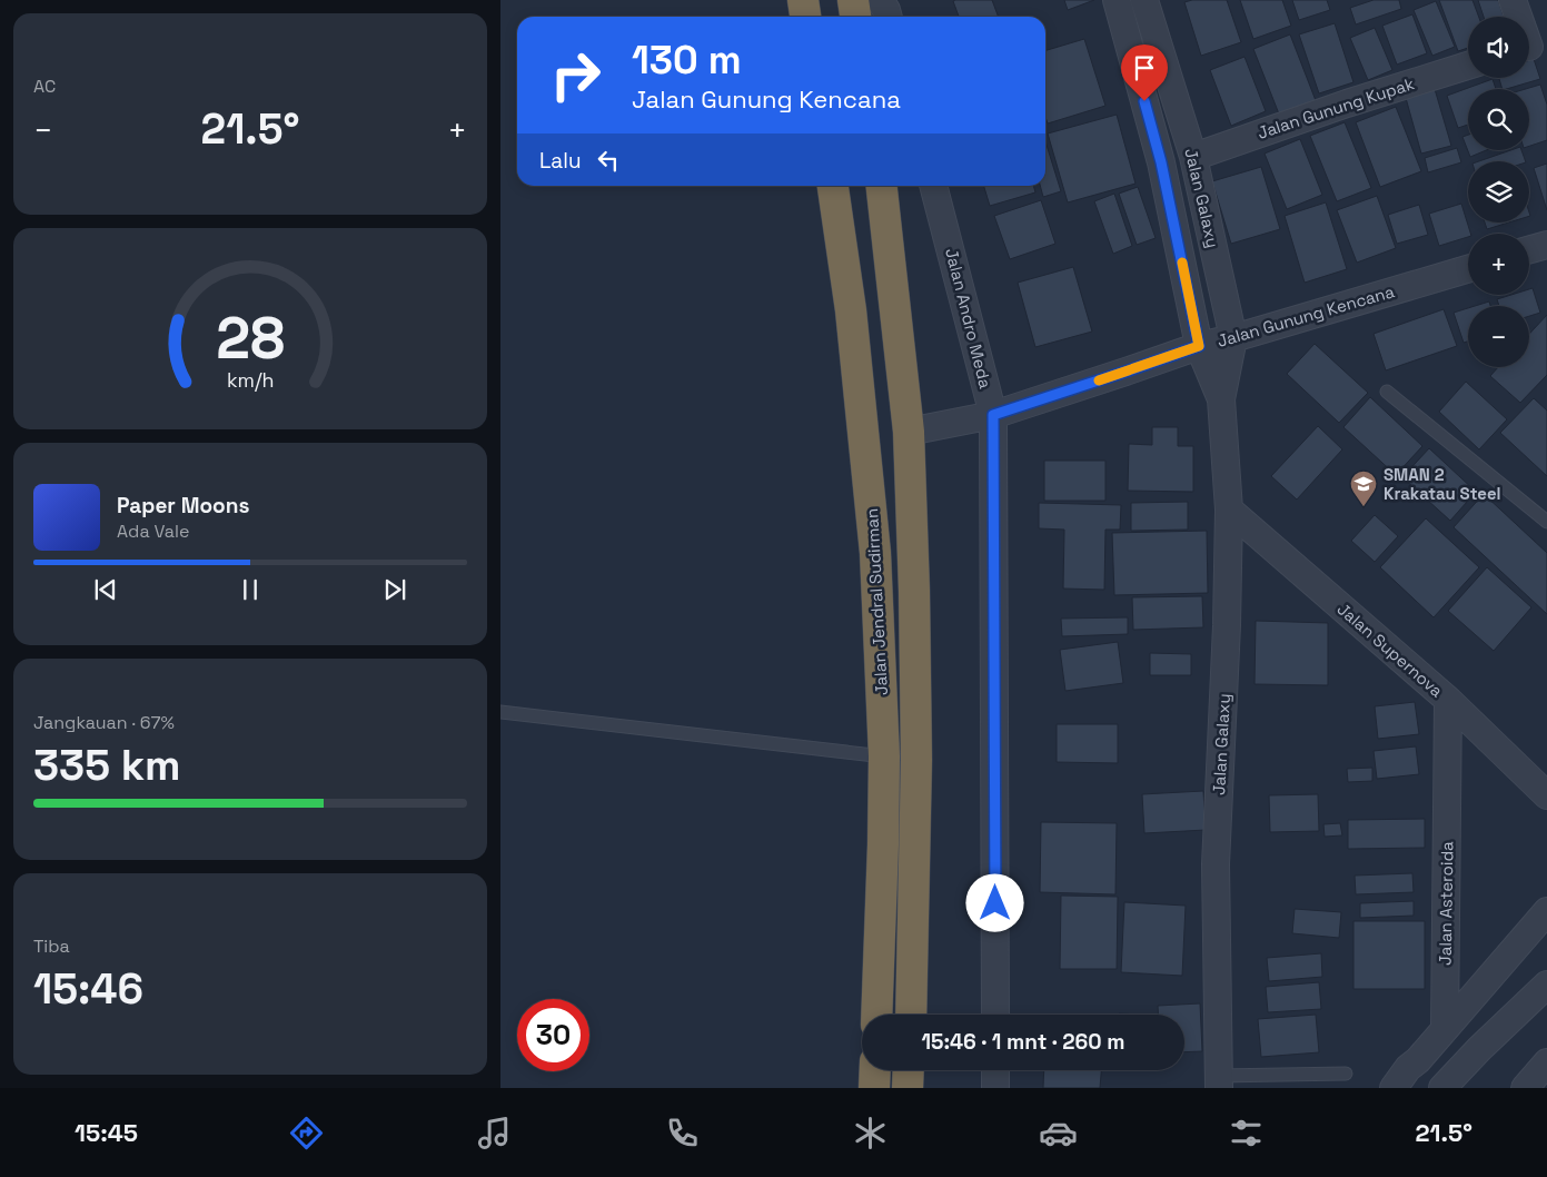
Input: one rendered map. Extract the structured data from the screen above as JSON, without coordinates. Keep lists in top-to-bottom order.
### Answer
{
  "streets": {
    "highway": ["Jalan Jendral Sudirman"],
    "street": [
      "Jalan Gunung Kupak",
      "Jalan Galaxy",
      "Jalan Gunung Kencana",
      "Jalan Andro Meda",
      "Jalan Supernova",
      "Jalan Asteroida"
    ]
  },
  "crossings": [
    ["Jalan Gunung Kupak", "Jalan Galaxy"],
    ["Jalan Galaxy", "Jalan Gunung Kencana"],
    ["Jalan Galaxy", "Jalan Supernova"],
    ["Jalan Gunung Kencana", "Jalan Andro Meda"],
    ["Jalan Supernova", "Jalan Asteroida"]
  ],
  "places": {
    "school or university": ["SMAN 2 Krakatau Steel"]
  },
  "page": {
    "tile": [
      "AC",
      ["Jangkauan · 67%", "335 km"],
      ["Tiba", "15:46"]
    ],
    "map_buttons": ["+", "−"],
    "turn": ["130 m", "Jalan Gunung Kencana"],
    "heat": ["−", "21.5°", "+"],
    "then": "Lalu",
    "song": ["Paper Moons", "Ada Vale"],
    "limit": "30",
    "trip": "15:46 · 1 mnt · 260 m",
    "tabs": ["15:45", "21.5°"],
    "gauge": ["28", "km/h"]
  }
}
